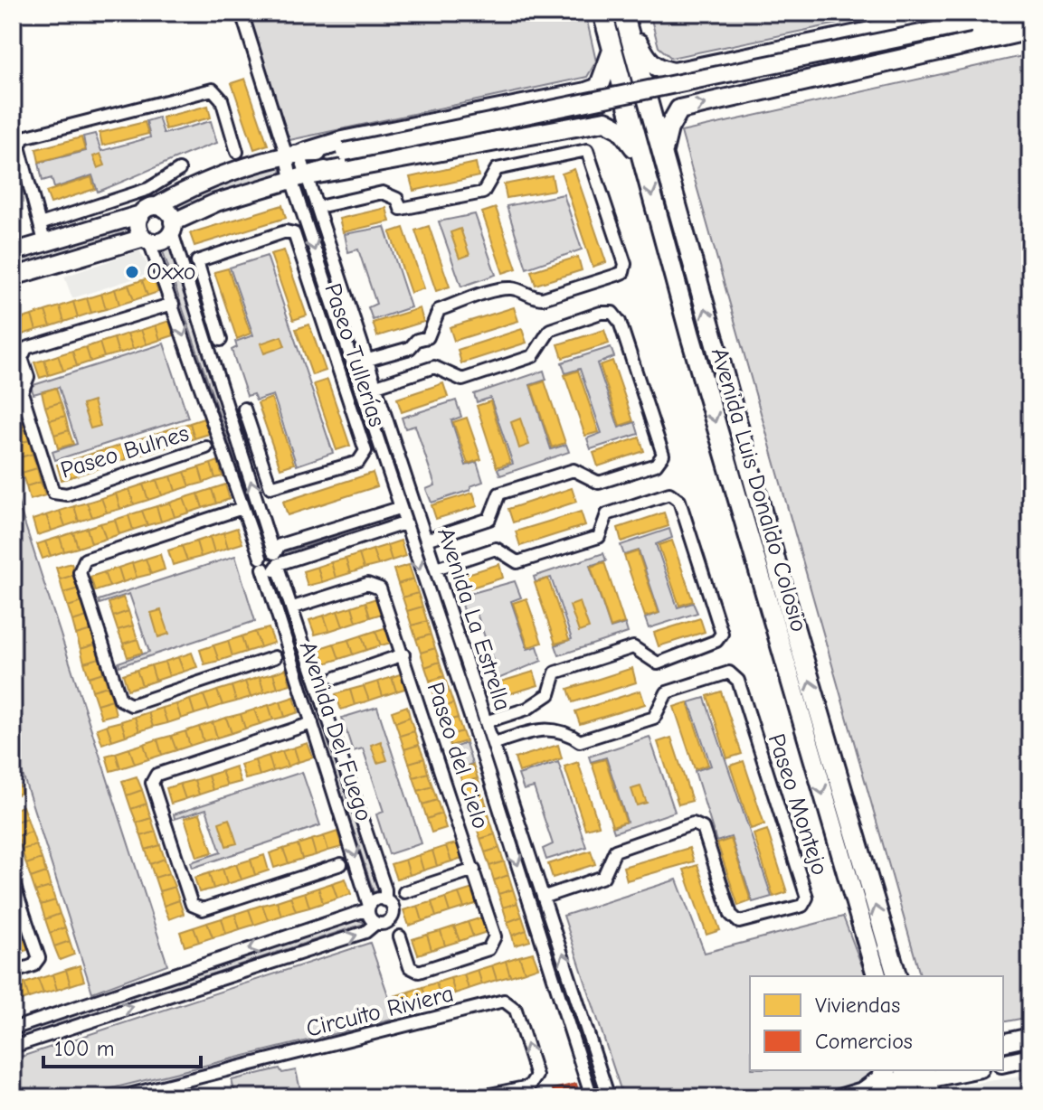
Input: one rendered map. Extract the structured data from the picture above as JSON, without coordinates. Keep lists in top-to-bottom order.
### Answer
{
  "streets": {
    "main road": ["Avenida Luis Donaldo Colosio"],
    "street": [
      "Paseo Tullerías",
      "Paseo Bulnes",
      "Avenida La Estrella",
      "Avenida Del Fuego",
      "Paseo del Cielo",
      "Paseo Montejo",
      "Circuito Riviera"
    ]
  },
  "crossings": [
    ["Paseo Tullerías", "Avenida Del Fuego"],
    ["Paseo Bulnes", "Avenida Del Fuego"],
    ["Avenida La Estrella", "Paseo Montejo"],
    ["Avenida Del Fuego", "Paseo del Cielo"]
  ],
  "places": ["Oxxo"],
  "legend": ["Viviendas", "Comercios"],
  "scale_bar": "100 m"
}
